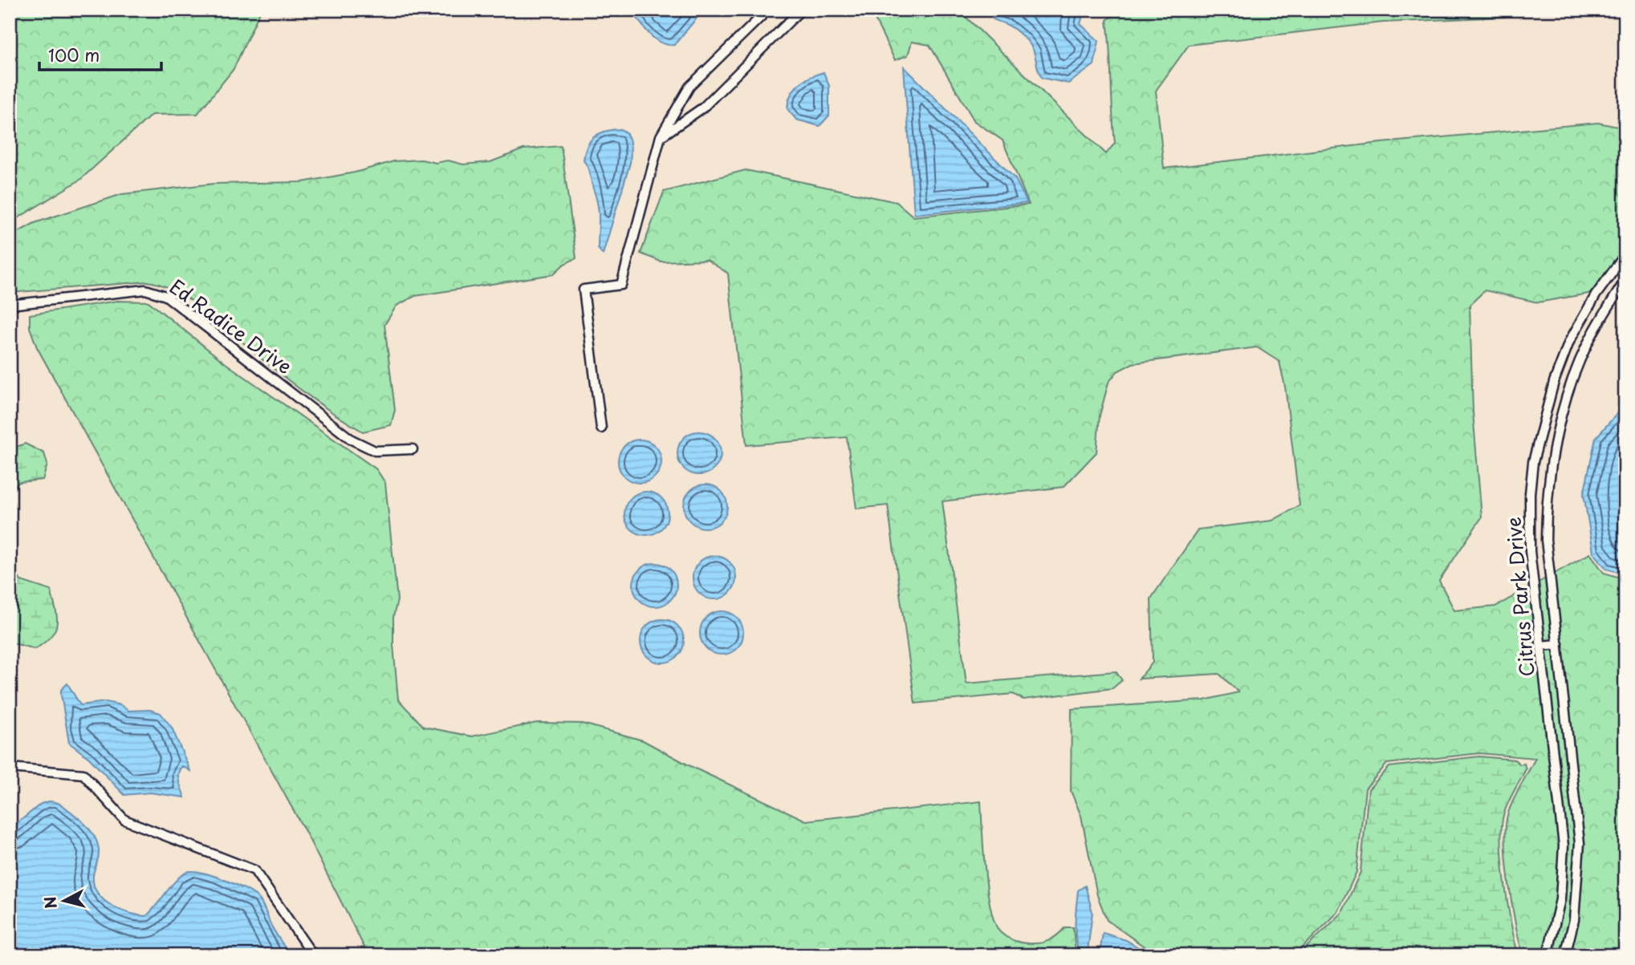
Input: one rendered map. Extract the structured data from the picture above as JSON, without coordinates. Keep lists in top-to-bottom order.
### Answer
{
  "streets": {
    "street": ["Ed Radice Drive", "Citrus Park Drive"]
  },
  "scale_bar": "100 m",
  "north": "left"
}
